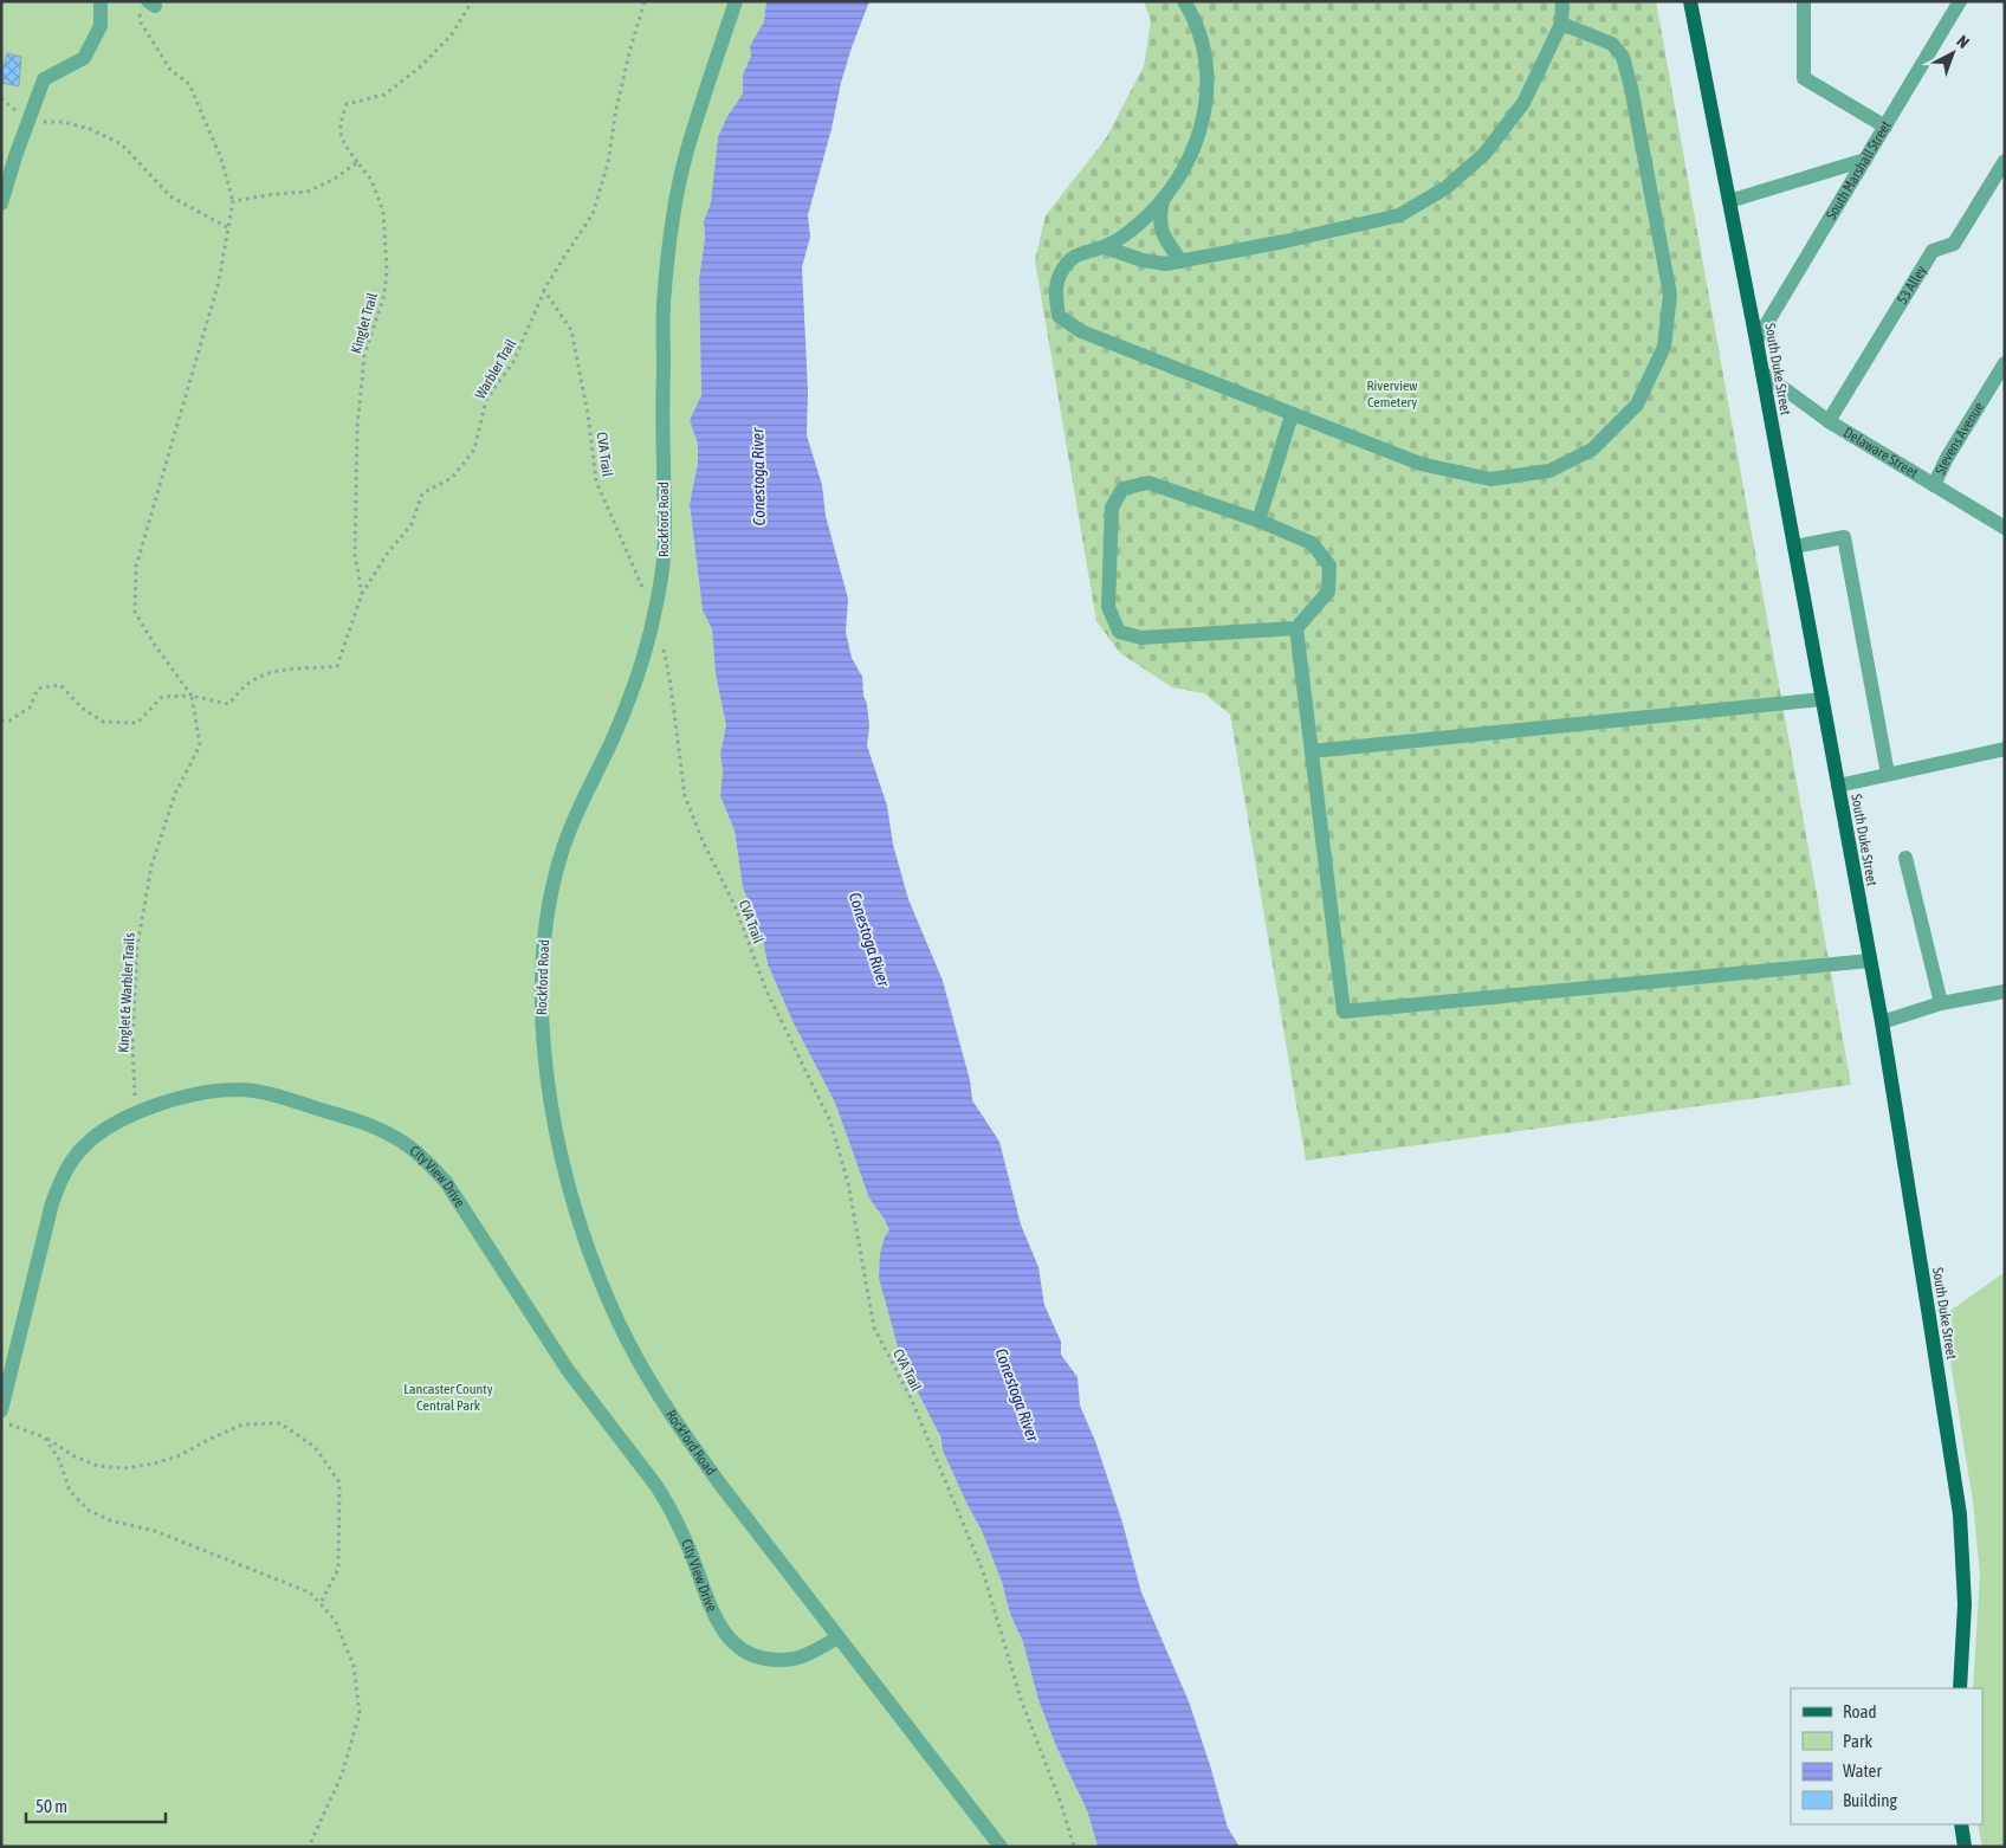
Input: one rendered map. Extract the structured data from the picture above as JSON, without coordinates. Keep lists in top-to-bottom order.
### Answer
{
  "streets": {
    "main road": ["South Duke Street"],
    "street": [
      "South Marshall Street",
      "53 Alley",
      "Stevens Avenue",
      "Delaware Street",
      "Rockford Road",
      "City View Drive"
    ],
    "path": [
      "Kinglet Trail",
      "Warbler Trail",
      "CVA Trail",
      "Kinglet & Warbler Trails"
    ]
  },
  "crossings": [
    ["South Marshall Street", "South Duke Street"],
    ["53 Alley", "Delaware Street"],
    ["Kinglet Trail", "Warbler Trail"],
    ["Warbler Trail", "CVA Trail"],
    ["South Duke Street", "Delaware Street"],
    ["Stevens Avenue", "Delaware Street"],
    ["CVA Trail", "Rockford Road"],
    ["Rockford Road", "City View Drive"],
    ["Kinglet & Warbler Trails", "City View Drive"]
  ],
  "water": ["Conestoga River"],
  "parks": ["Riverview Cemetery", "Lancaster County Central Park"],
  "legend": [
    "Road",
    "Park",
    "Water",
    "Building"
  ],
  "scale_bar": "50 m",
  "north": "top right"
}
